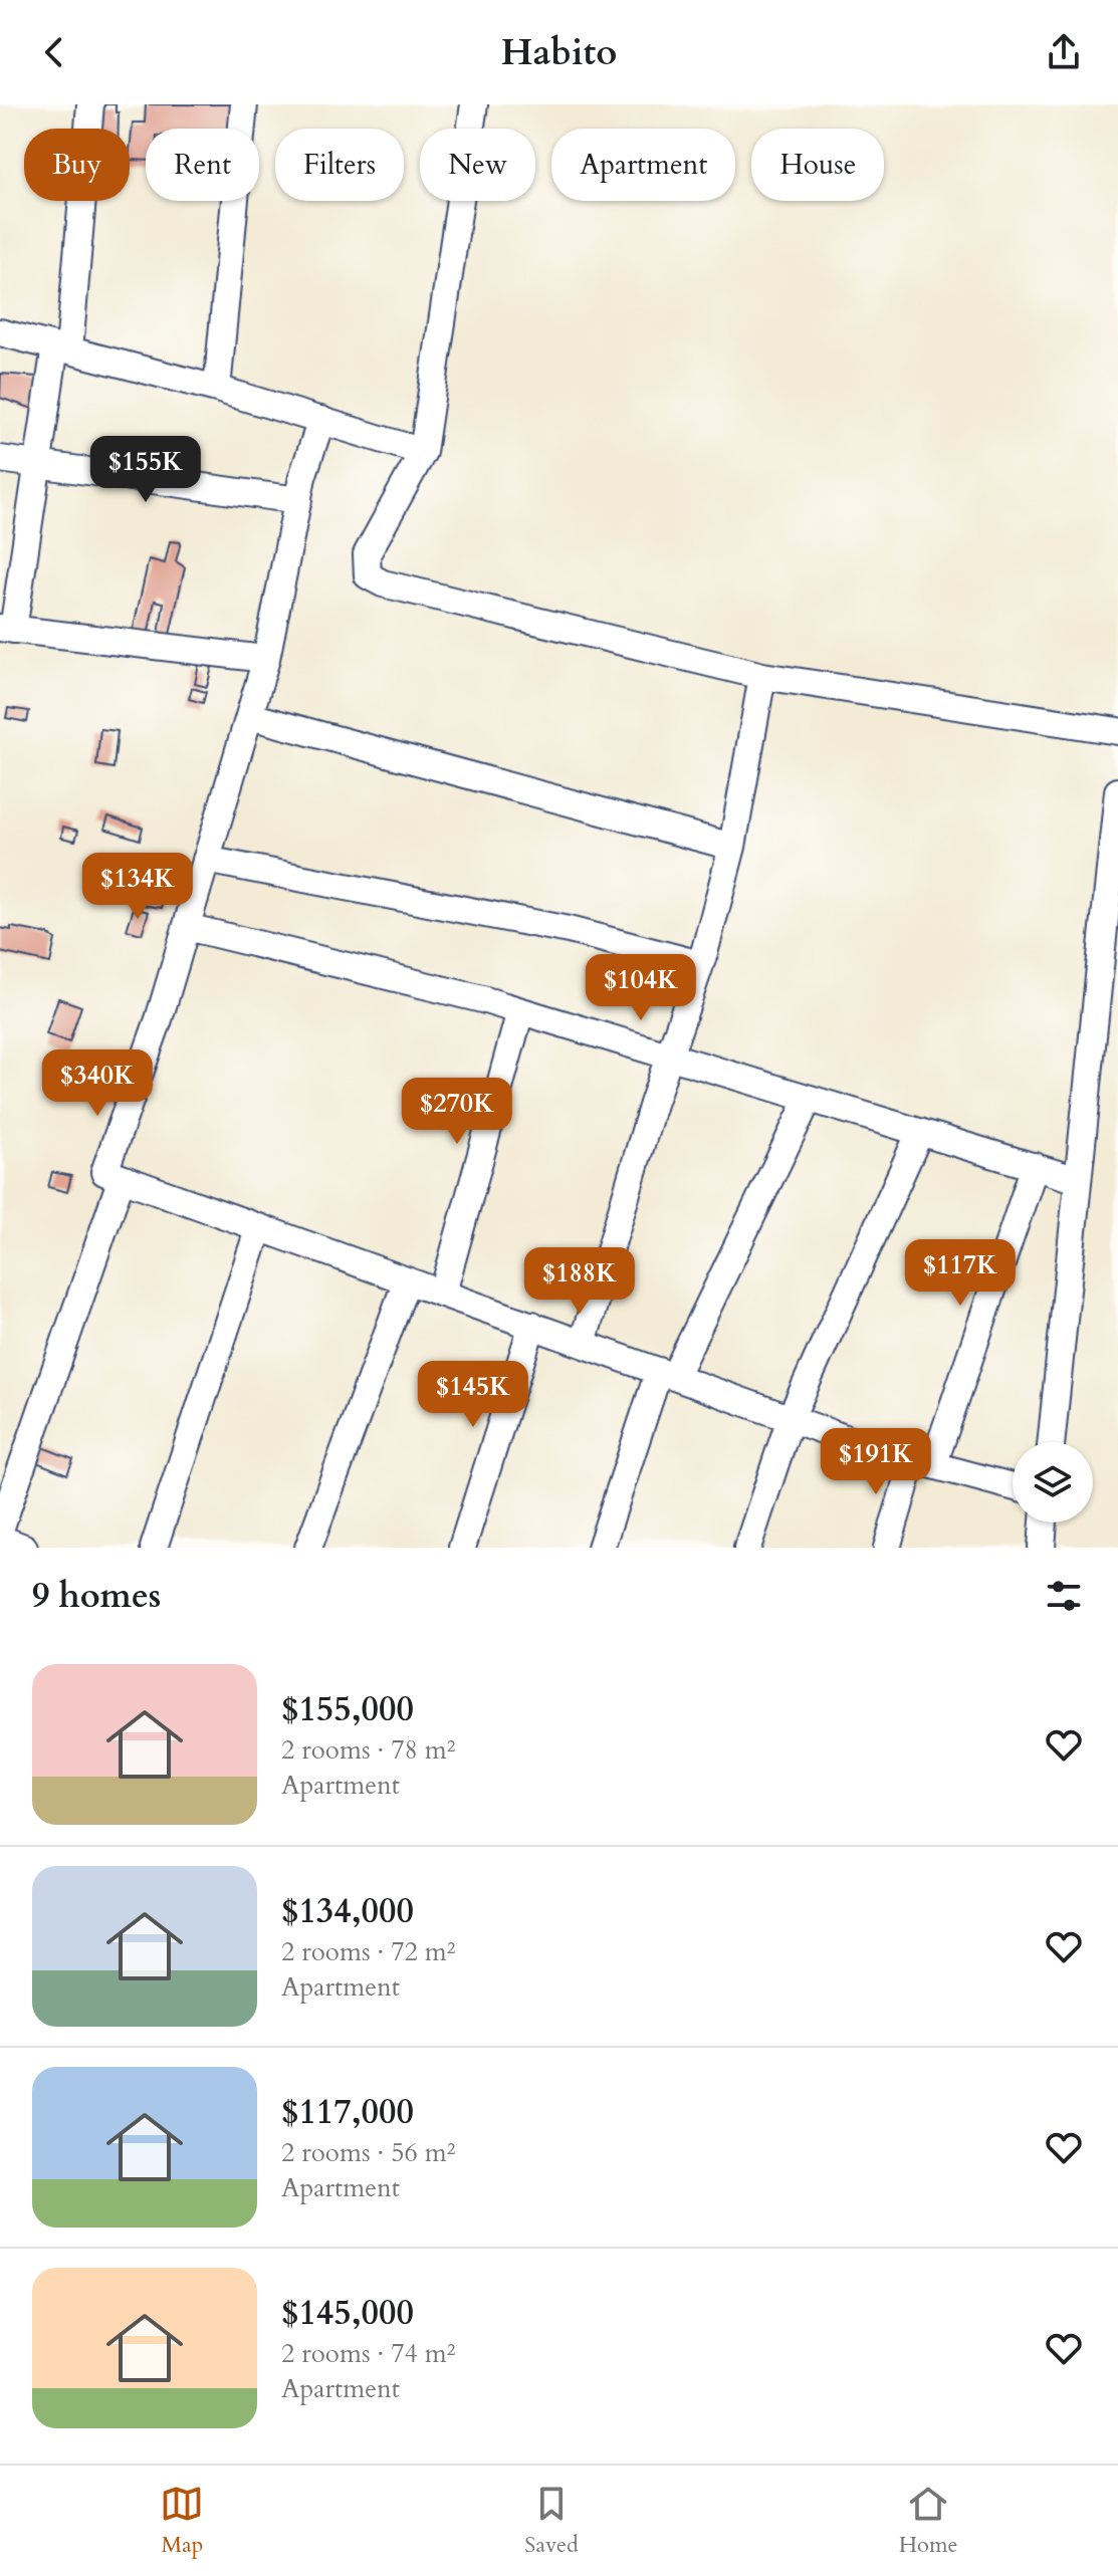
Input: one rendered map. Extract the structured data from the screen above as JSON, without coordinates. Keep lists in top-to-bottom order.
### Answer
{
  "page": {
    "header": "Habito",
    "chip": [
      "Buy",
      "Rent",
      "Filters",
      "New",
      "Apartment",
      "House"
    ],
    "price": [
      "$155K",
      "$134K",
      "$104K",
      "$340K",
      "$270K",
      "$117K",
      "$188K",
      "$145K",
      "$191K"
    ],
    "heading": "9 homes",
    "list": [
      {
        "name": "$155,000",
        "note": "2 rooms · 78 m² · Apartment"
      },
      {
        "name": "$134,000",
        "note": "2 rooms · 72 m² · Apartment"
      },
      {
        "name": "$117,000",
        "note": "2 rooms · 56 m² · Apartment"
      },
      {
        "name": "$145,000",
        "note": "2 rooms · 74 m² · Apartment"
      }
    ],
    "tabs": ["Map", "Saved", "Home"]
  }
}
